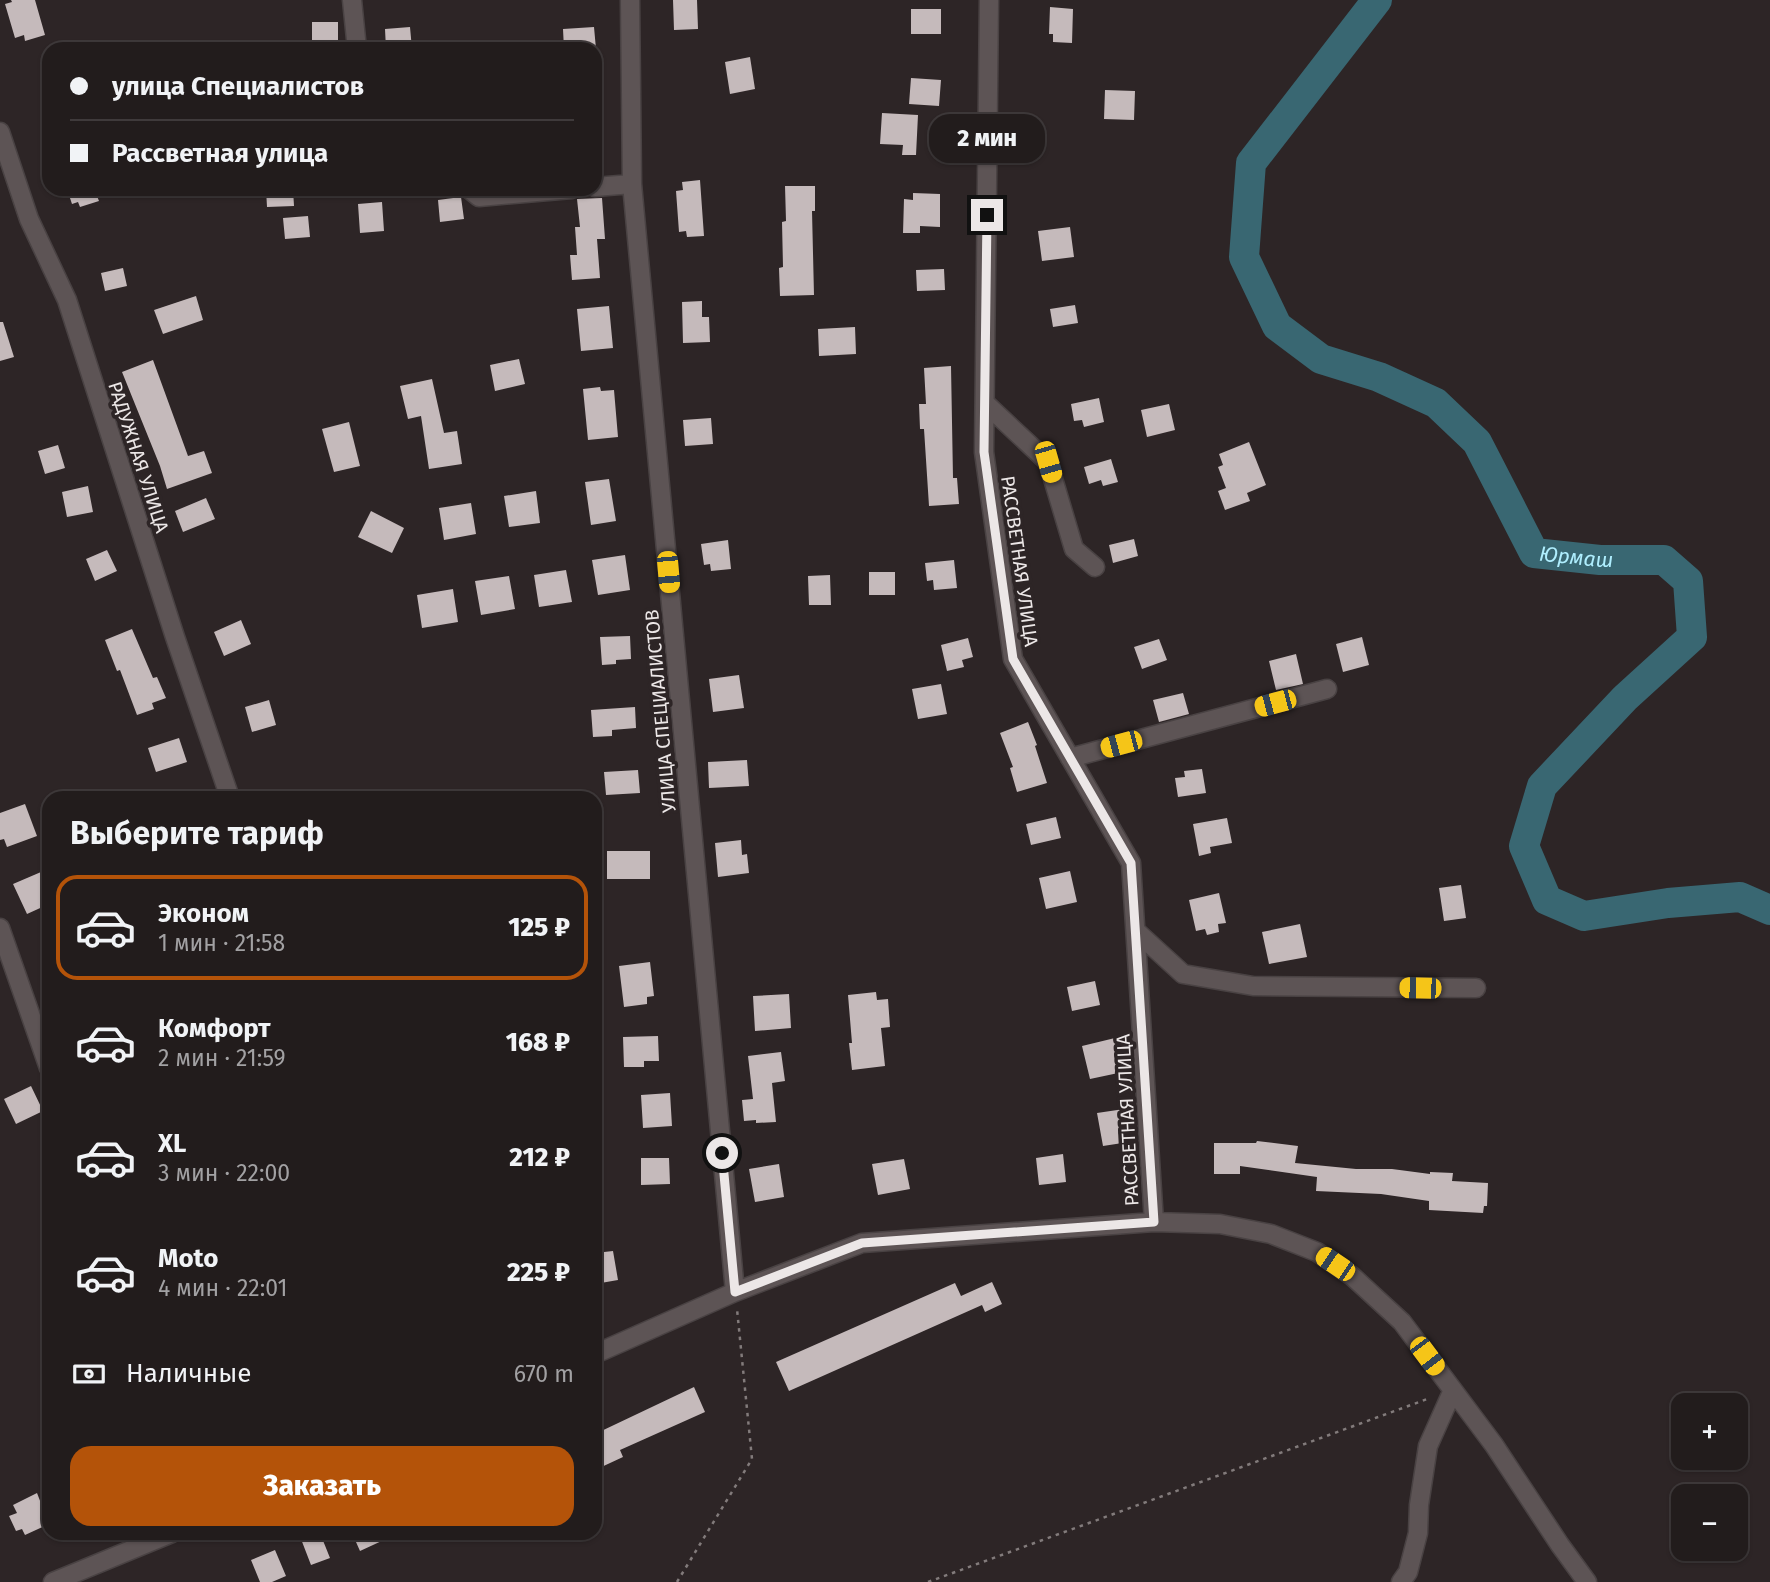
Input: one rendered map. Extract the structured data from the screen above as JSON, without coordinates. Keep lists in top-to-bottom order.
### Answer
{
  "streets": {
    "street": ["РАДУЖНАЯ УЛИЦА", "РАССВЕТНАЯ УЛИЦА", "УЛИЦА СПЕЦИАЛИСТОВ"]
  },
  "water": ["Юрмаш"],
  "page": {
    "banner": ["улица Специалистов", "Рассветная улица"],
    "bubble": "2 мин",
    "heading": "Выберите тариф",
    "list": [
      {
        "name": "Эконом",
        "note": "1 мин · 21:58",
        "value": "125 ₽"
      },
      {
        "name": "Комфорт",
        "note": "2 мин · 21:59",
        "value": "168 ₽"
      },
      {
        "name": "XL",
        "note": "3 мин · 22:00",
        "value": "212 ₽"
      },
      {
        "name": "Moto",
        "note": "4 мин · 22:01",
        "value": "225 ₽"
      }
    ],
    "pay": ["Наличные", "670 m"],
    "map_buttons": ["+", "−"],
    "buttons": "Заказать"
  }
}
